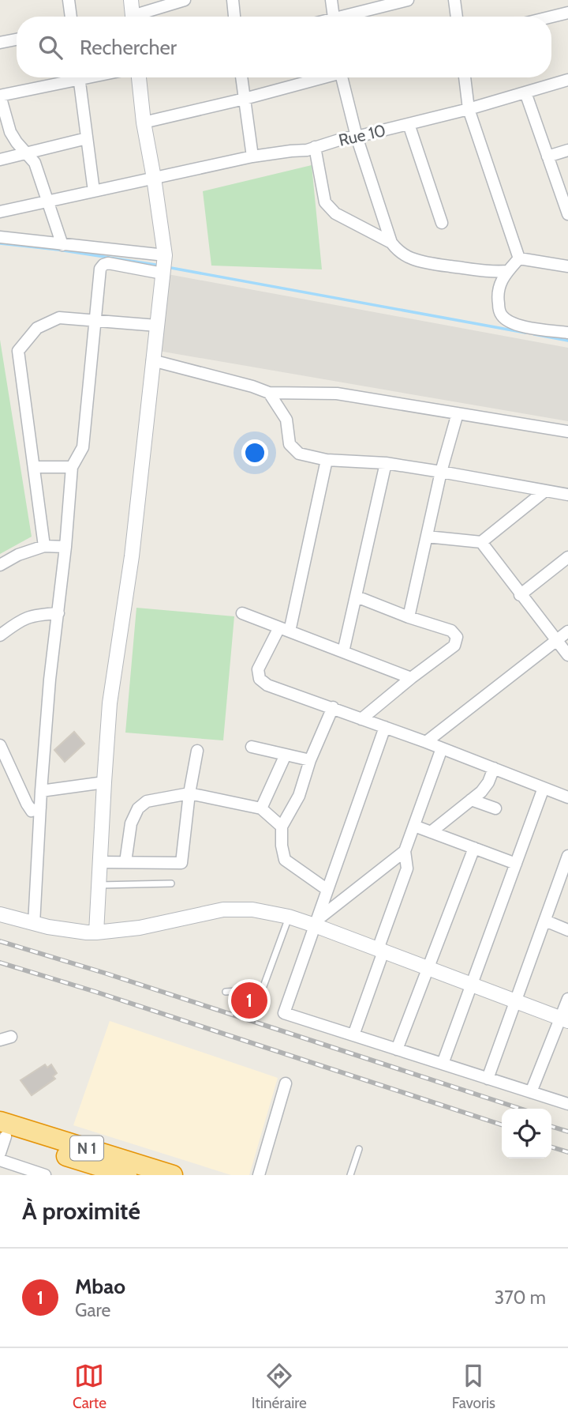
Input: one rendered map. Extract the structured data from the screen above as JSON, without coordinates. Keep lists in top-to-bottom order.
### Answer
{
  "streets": {
    "highway": ["N 1"],
    "street": ["Rue 10"]
  },
  "page": {
    "search": "Rechercher",
    "pins": "1",
    "heading": "À proximité",
    "list": [
      {
        "mark": "1",
        "name": "Mbao",
        "note": "Gare",
        "value": "370 m"
      }
    ],
    "nav": ["Carte", "Itinéraire", "Favoris"]
  }
}
